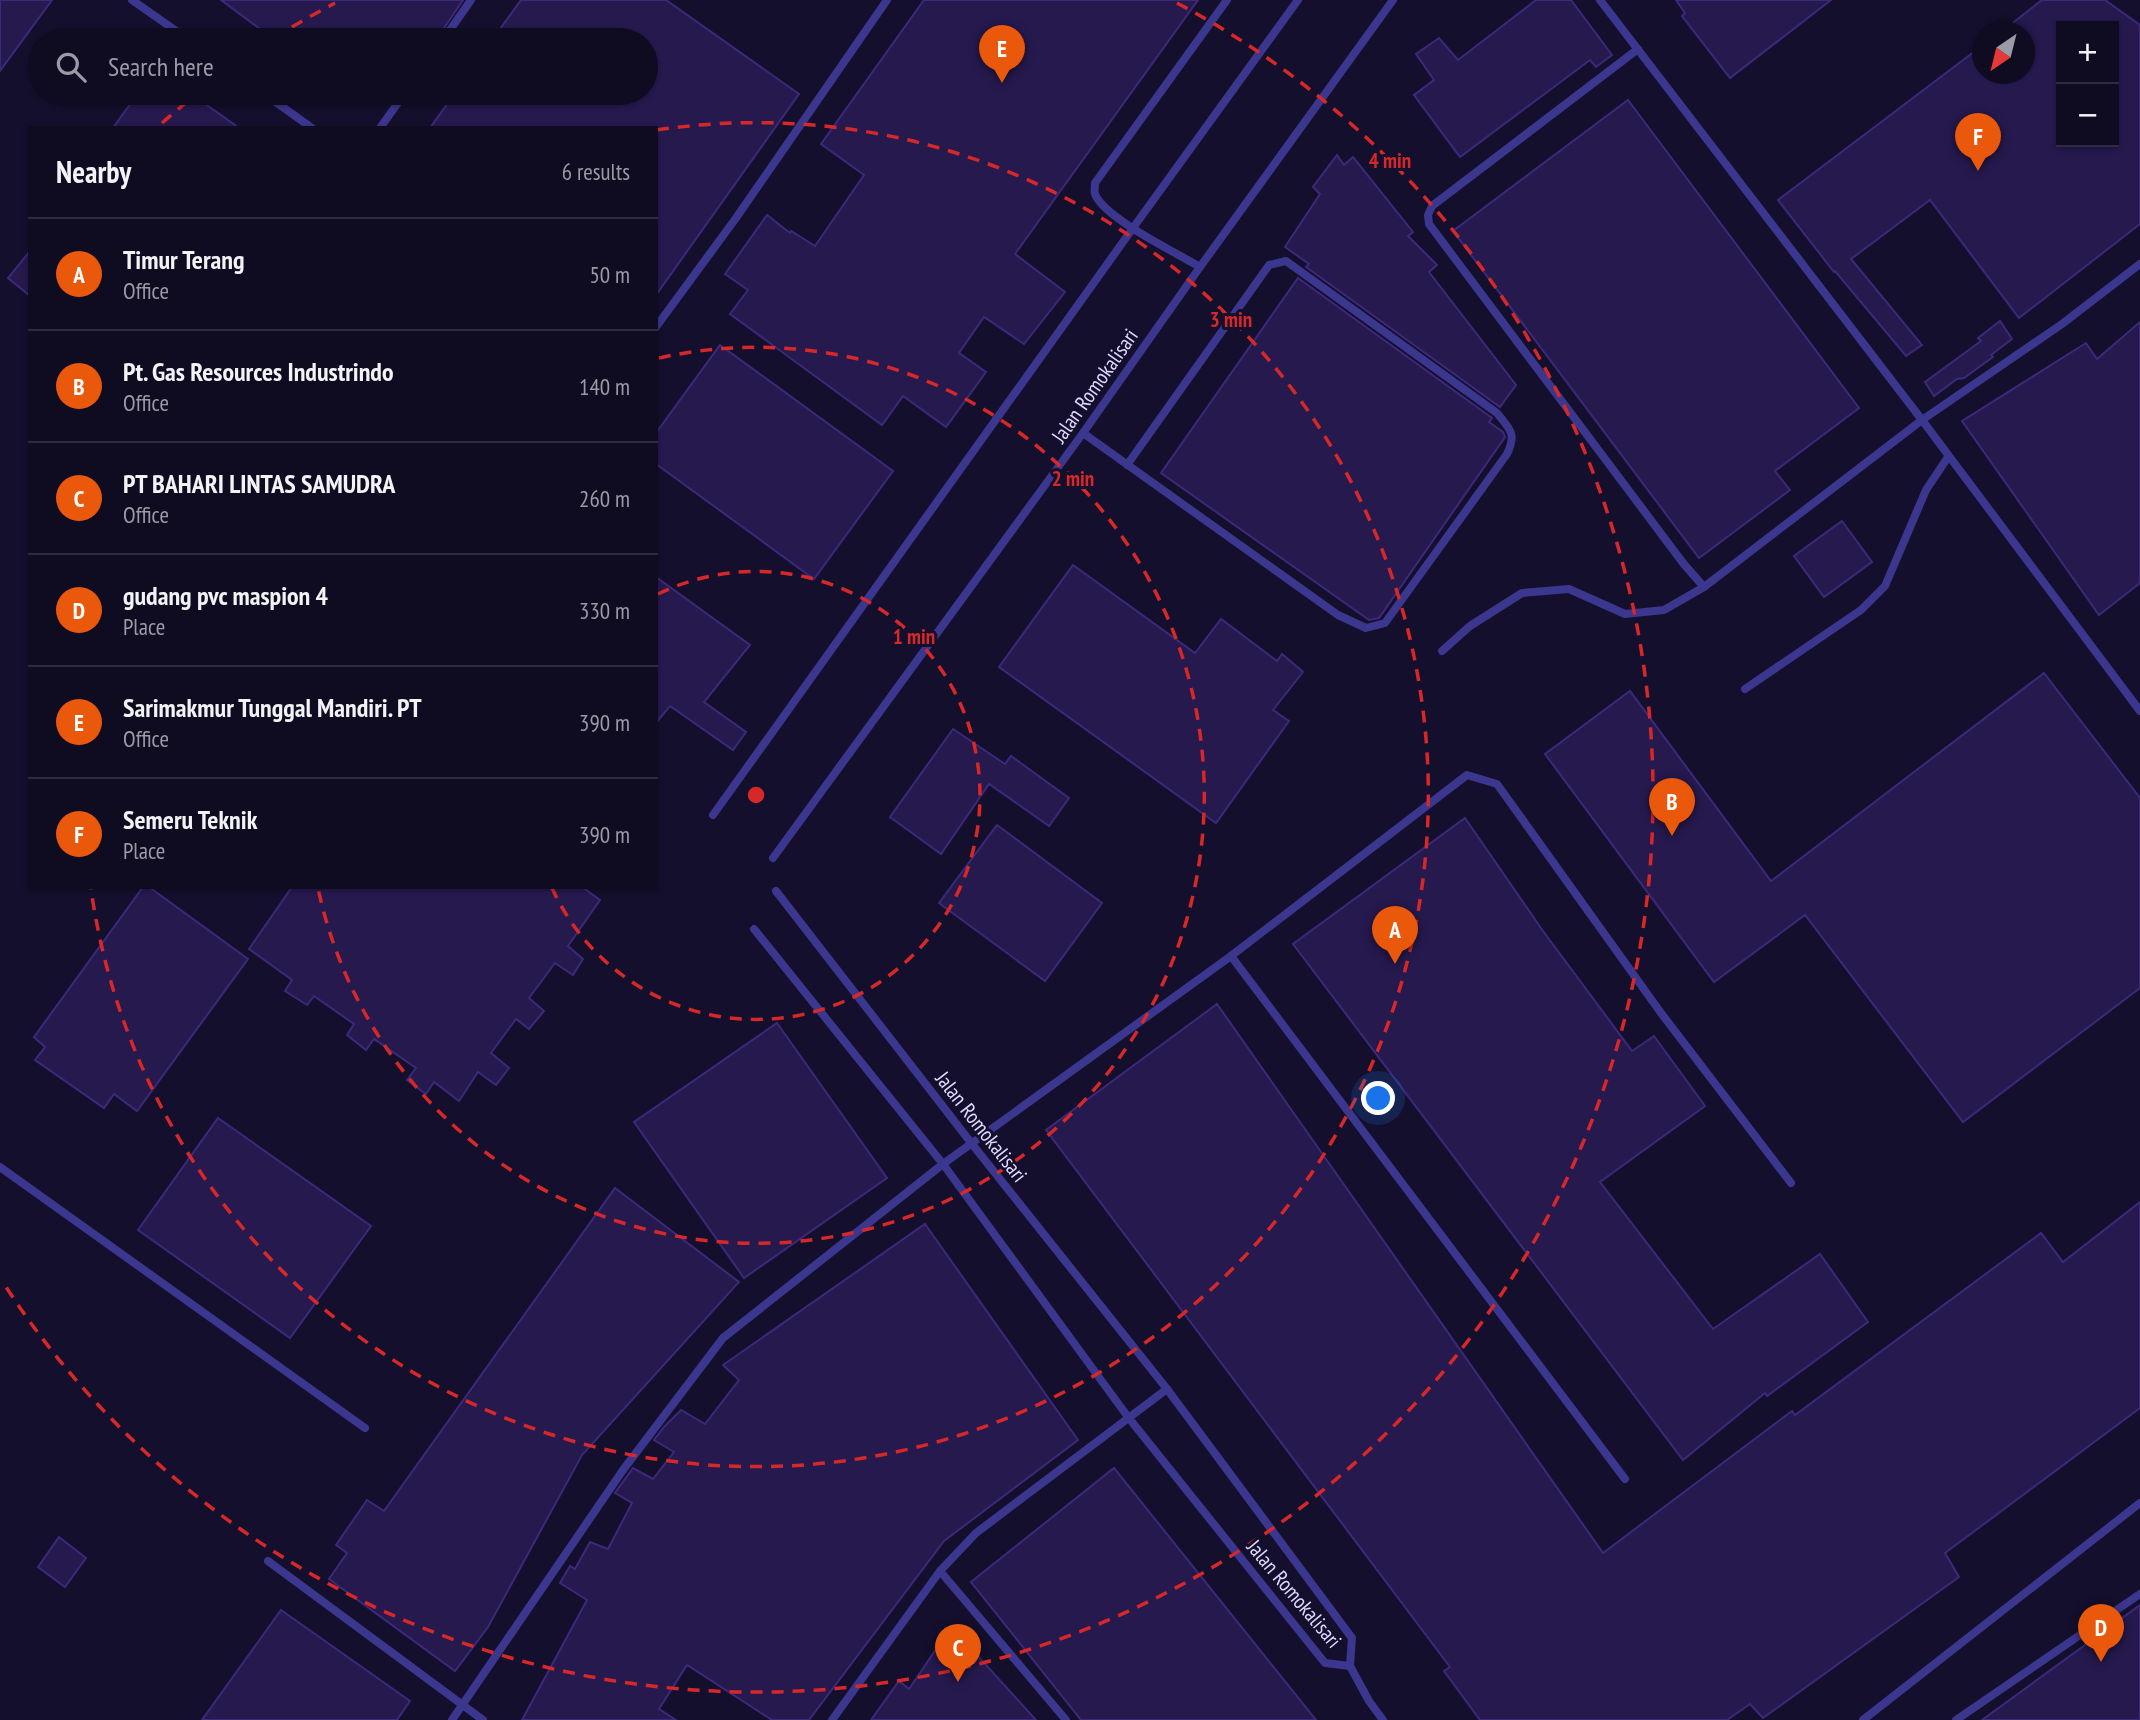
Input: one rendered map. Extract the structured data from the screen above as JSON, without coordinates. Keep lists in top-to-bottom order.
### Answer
{
  "streets": {
    "lane": ["Jalan Romokalisari"]
  },
  "north": "bottom left",
  "page": {
    "map_buttons": ["+", "−"],
    "pins": [
      "E",
      "F",
      "B",
      "A",
      "D",
      "C"
    ],
    "search": "Search here",
    "heading": ["Nearby", "6 results"],
    "list": [
      {
        "mark": "A",
        "name": "Timur Terang",
        "note": "Office",
        "value": "50 m"
      },
      {
        "mark": "B",
        "name": "Pt. Gas Resources Industrindo",
        "note": "Office",
        "value": "140 m"
      },
      {
        "mark": "C",
        "name": "PT BAHARI LINTAS SAMUDRA",
        "note": "Office",
        "value": "260 m"
      },
      {
        "mark": "D",
        "name": "gudang pvc maspion 4",
        "note": "Place",
        "value": "330 m"
      },
      {
        "mark": "E",
        "name": "Sarimakmur Tunggal Mandiri. PT",
        "note": "Office",
        "value": "390 m"
      },
      {
        "mark": "F",
        "name": "Semeru Teknik",
        "note": "Place",
        "value": "390 m"
      }
    ]
  },
  "rings": [
    "4 min",
    "3 min",
    "2 min",
    "1 min"
  ]
}
